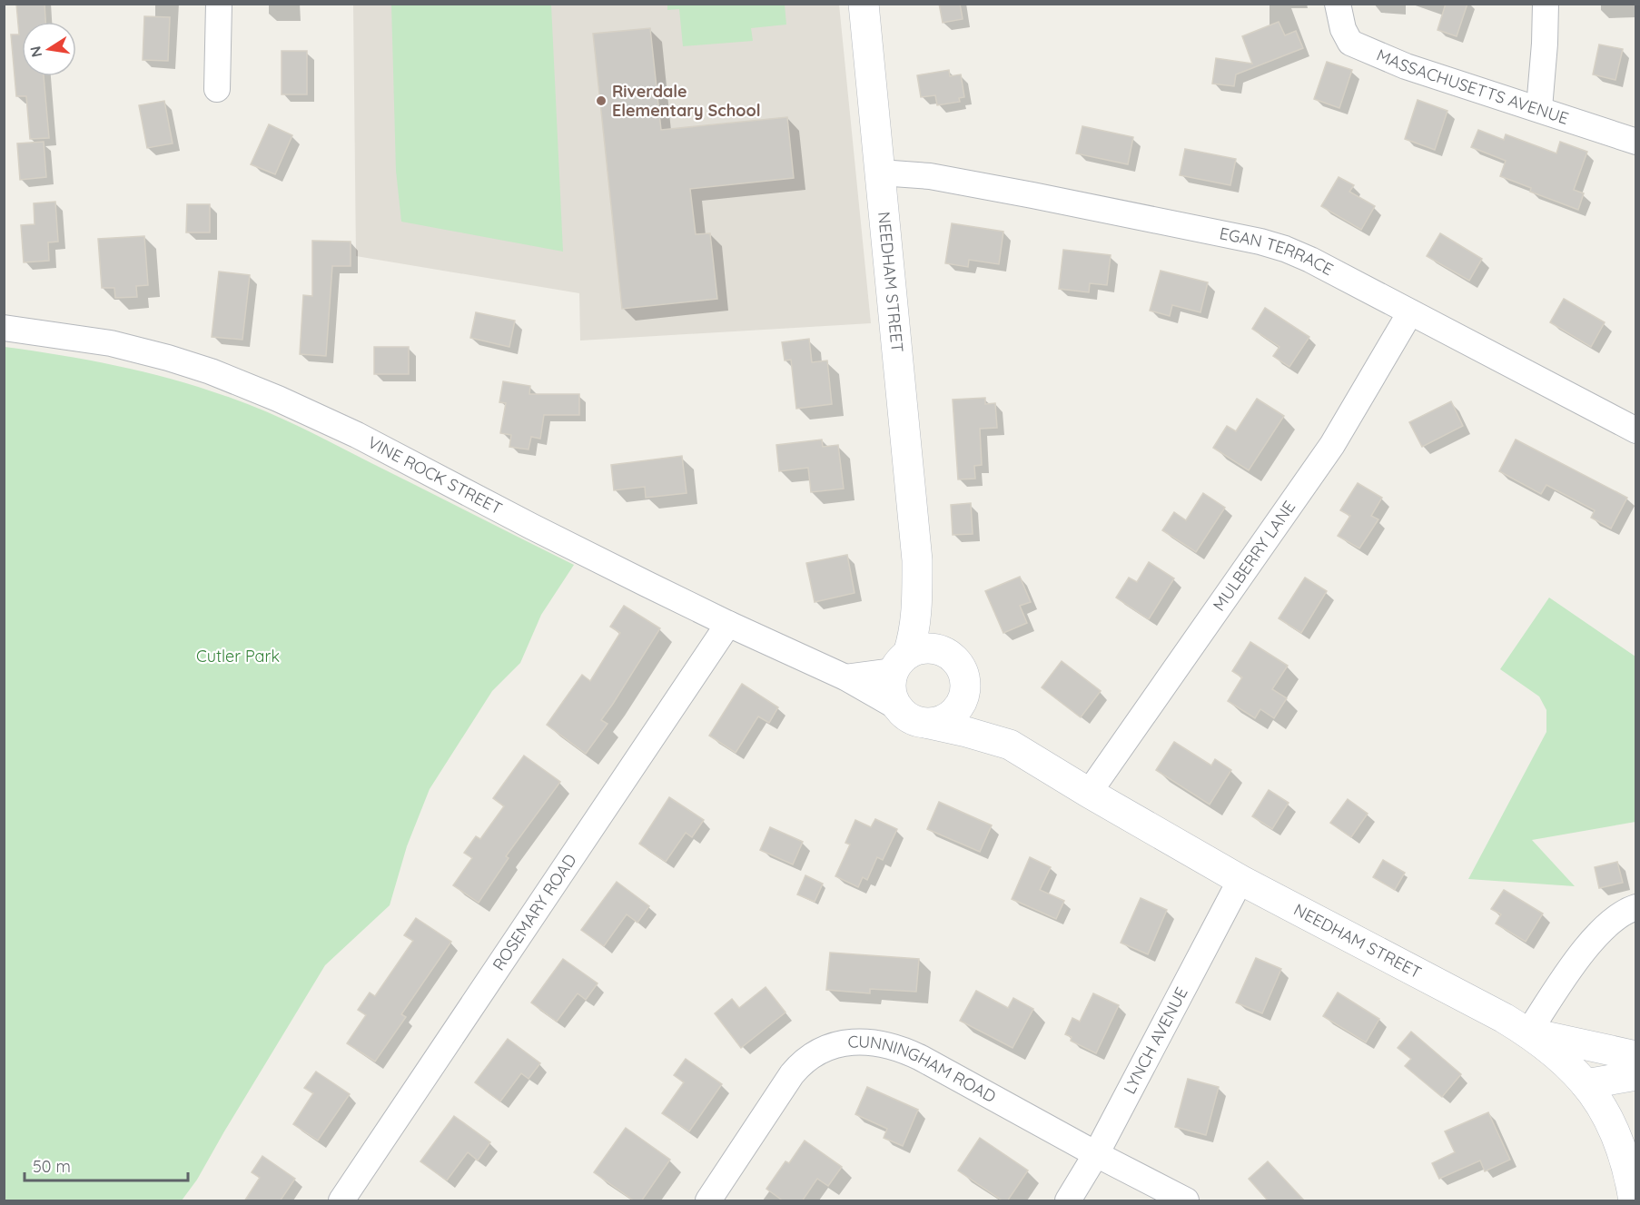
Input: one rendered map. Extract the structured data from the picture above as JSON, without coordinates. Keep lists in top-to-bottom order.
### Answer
{
  "streets": {
    "main road": ["NEEDHAM STREET"],
    "street": [
      "MASSACHUSETTS AVENUE",
      "EGAN TERRACE",
      "VINE ROCK STREET",
      "MULBERRY LANE",
      "ROSEMARY ROAD",
      "LYNCH AVENUE",
      "CUNNINGHAM ROAD"
    ]
  },
  "crossings": [
    ["EGAN TERRACE", "NEEDHAM STREET"],
    ["EGAN TERRACE", "MULBERRY LANE"],
    ["NEEDHAM STREET", "VINE ROCK STREET"],
    ["NEEDHAM STREET", "MULBERRY LANE"],
    ["NEEDHAM STREET", "LYNCH AVENUE"],
    ["VINE ROCK STREET", "ROSEMARY ROAD"],
    ["LYNCH AVENUE", "CUNNINGHAM ROAD"]
  ],
  "parks": ["Cutler Park"],
  "places": ["Riverdale Elementary School"],
  "scale_bar": "50 m",
  "north": "left"
}
